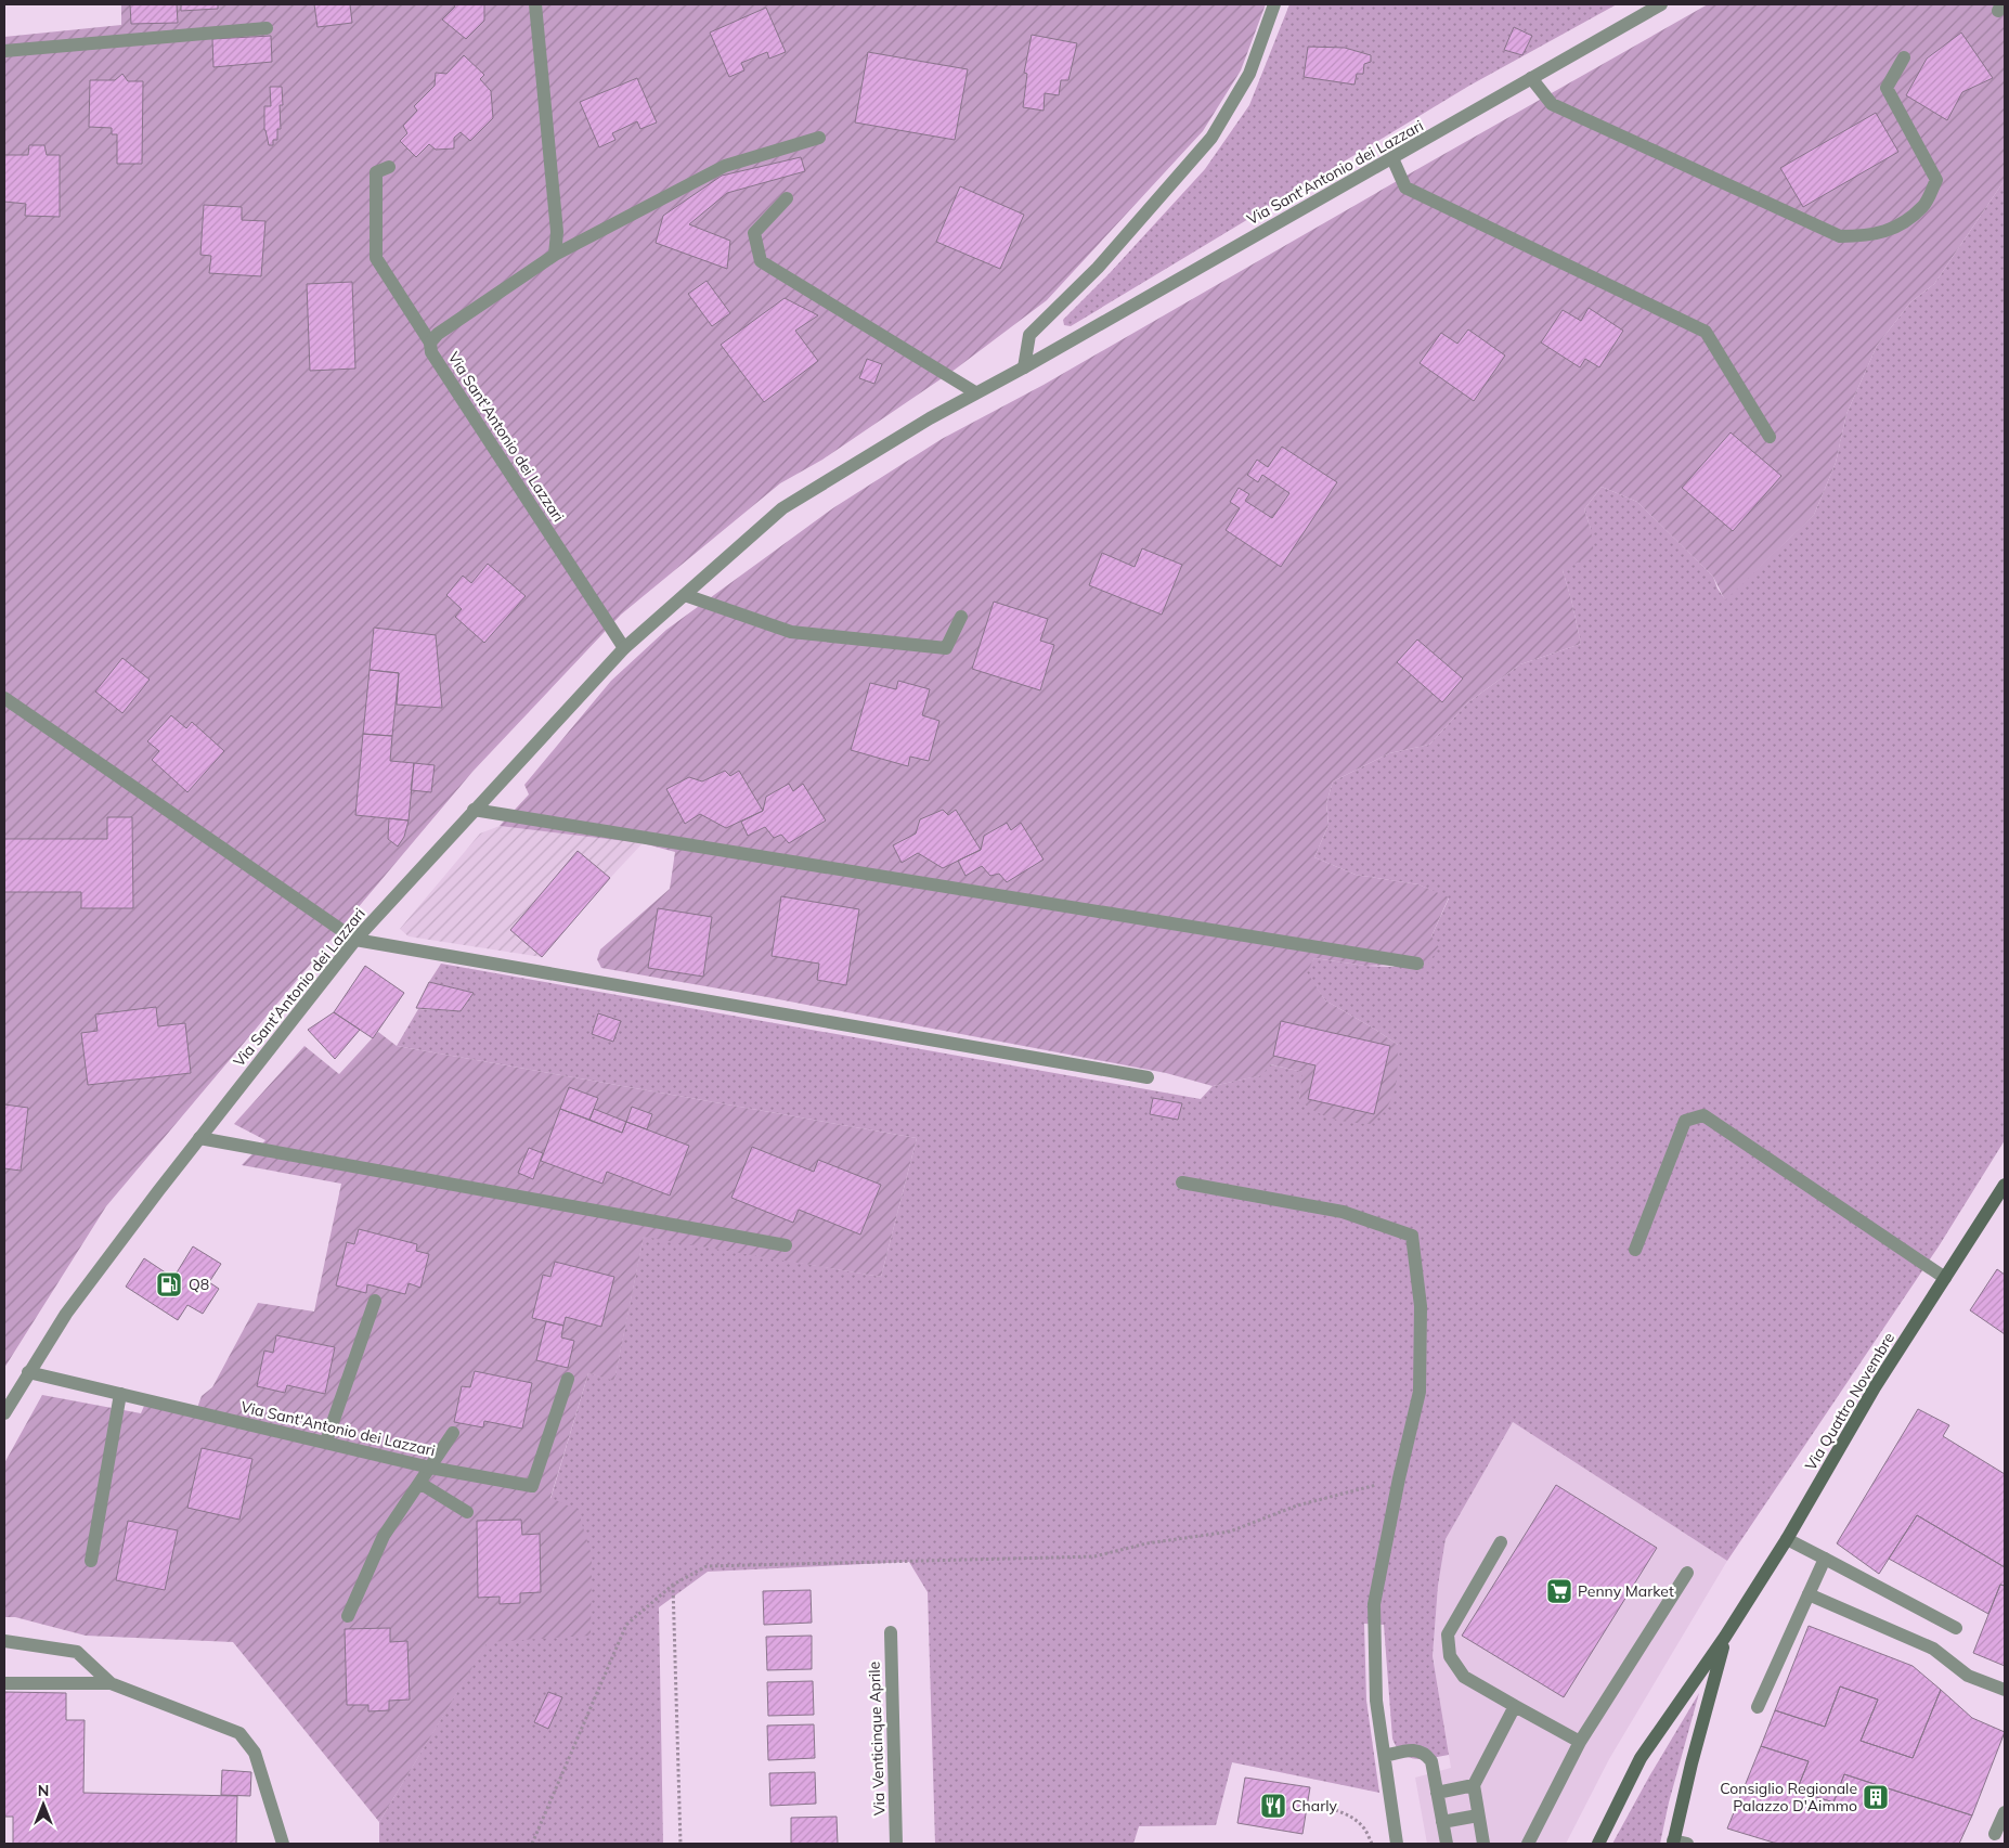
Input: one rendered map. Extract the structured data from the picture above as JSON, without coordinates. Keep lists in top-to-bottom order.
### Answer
{
  "streets": {
    "main road": ["Via Quattro Novembre"],
    "street": ["Via Sant'Antonio dei Lazzari", "Via Venticinque Aprile"]
  },
  "places": {
    "fuel station": ["Q8"],
    "supermarket": ["Penny Market"],
    "building": ["Consiglio Regionale Palazzo D'Aimmo"],
    "restaurant": ["Charly"]
  },
  "north": "top"
}
